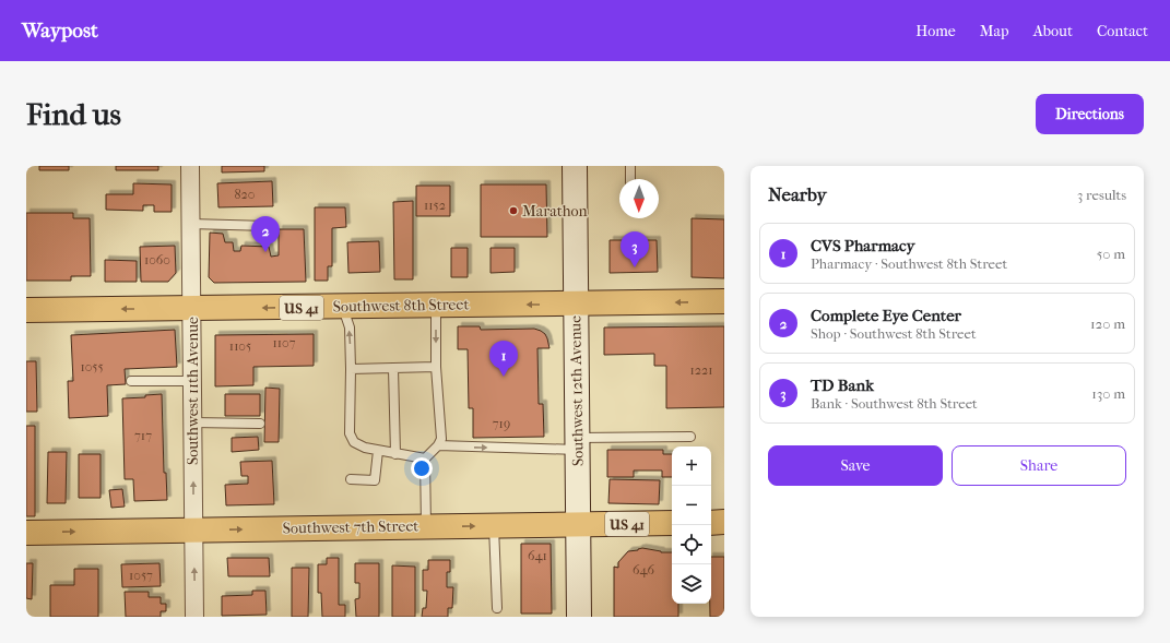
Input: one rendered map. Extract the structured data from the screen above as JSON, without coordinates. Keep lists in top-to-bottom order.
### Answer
{
  "streets": {
    "main road": [
      "Southwest 8th Street",
      "US 41",
      "Southwest 12th Avenue",
      "Southwest 7th Street"
    ],
    "street": ["Southwest 11th Avenue"]
  },
  "crossings": [
    ["Southwest 8th Street", "Southwest 11th Avenue"],
    ["Southwest 8th Street", "Southwest 12th Avenue"],
    ["Southwest 11th Avenue", "Southwest 7th Street"],
    ["Southwest 12th Avenue", "Southwest 7th Street"]
  ],
  "one_way": ["Southwest 8th Street", "Southwest 11th Avenue", "Southwest 7th Street"],
  "places": ["Marathon"],
  "house_numbers": [
    "820",
    "1152",
    "1060",
    "1107",
    "1105",
    "1055",
    "1221",
    "719",
    "717",
    "641",
    "646",
    "1057"
  ],
  "north": "bottom",
  "page": {
    "header": "Waypost",
    "nav": [
      "Home",
      "Map",
      "About",
      "Contact"
    ],
    "buttons": [
      "Directions",
      ["Save", "Share"]
    ],
    "title": "Find us",
    "heading": ["Nearby", "3 results"],
    "pins": ["2", "3", "1"],
    "list": [
      {
        "mark": "1",
        "name": "CVS Pharmacy",
        "note": "Pharmacy · Southwest 8th Street",
        "value": "50 m"
      },
      {
        "mark": "2",
        "name": "Complete Eye Center",
        "note": "Shop · Southwest 8th Street",
        "value": "120 m"
      },
      {
        "mark": "3",
        "name": "TD Bank",
        "note": "Bank · Southwest 8th Street",
        "value": "130 m"
      }
    ],
    "map_buttons": ["+", "−"]
  }
}
